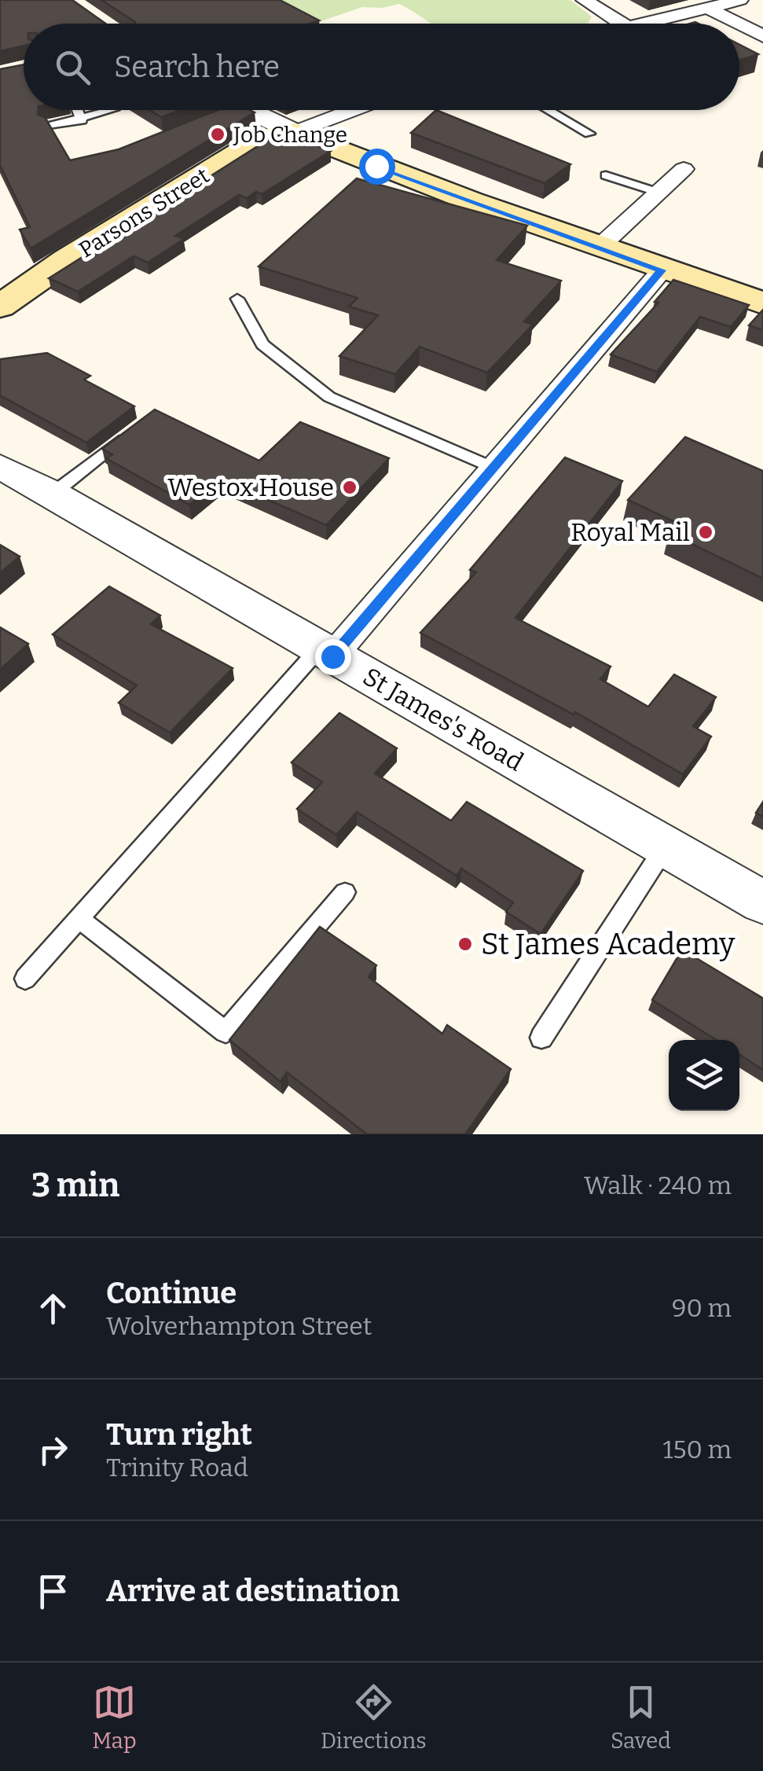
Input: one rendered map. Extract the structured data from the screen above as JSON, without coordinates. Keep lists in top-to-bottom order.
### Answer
{
  "streets": {
    "main road": ["Parsons Street"],
    "street": ["St James's Road"]
  },
  "places": [
    "Job Change",
    "Westox House",
    "Royal Mail",
    "St James Academy"
  ],
  "page": {
    "search": "Search here",
    "heading": ["3 min", "Walk · 240 m"],
    "list": [
      ["Continue", "Wolverhampton Street", "90 m"],
      ["Turn right", "Trinity Road", "150 m"],
      "Arrive at destination"
    ],
    "nav": ["Map", "Directions", "Saved"]
  }
}
